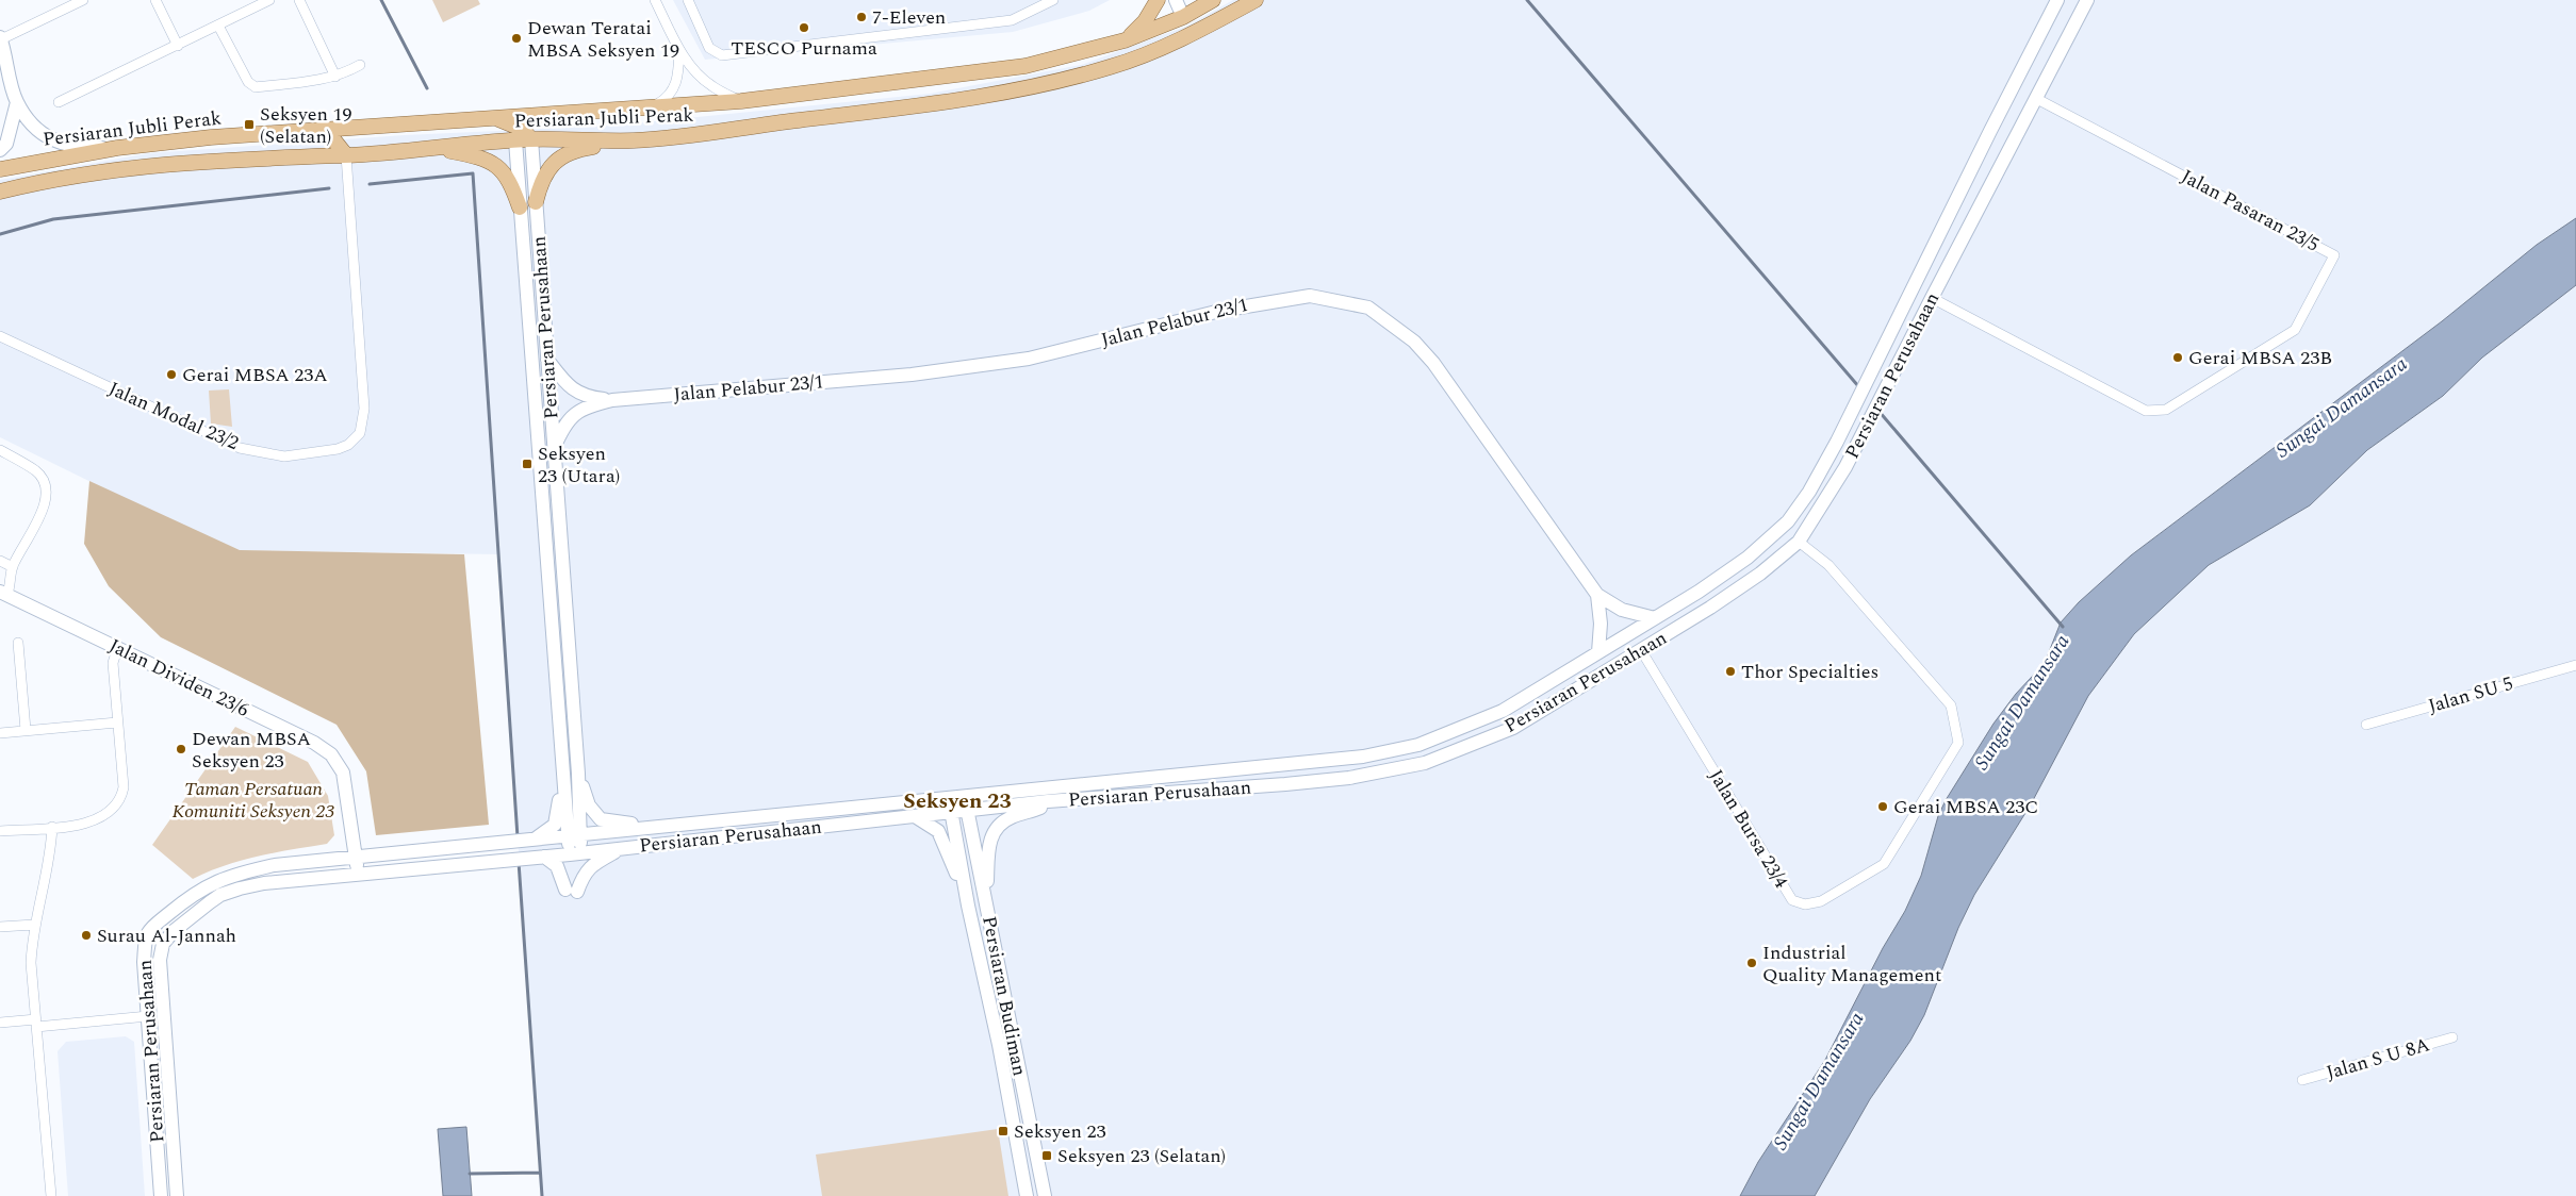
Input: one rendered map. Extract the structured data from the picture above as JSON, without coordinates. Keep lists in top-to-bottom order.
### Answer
{
  "streets": {
    "main road": [
      "Persiaran Jubli Perak",
      "Jalan Pelabur 23/1",
      "Persiaran Perusahaan",
      "Jalan Dividen 23/6",
      "Persiaran Budiman"
    ],
    "street": [
      "Jalan Pasaran 23/5",
      "Jalan Modal 23/2",
      "Jalan SU 5",
      "Jalan Bursa 23/4",
      "Jalan S U 8A"
    ]
  },
  "crossings": [
    ["Persiaran Jubli Perak", "Persiaran Perusahaan"],
    ["Persiaran Jubli Perak", "Jalan Modal 23/2"],
    ["Jalan Pasaran 23/5", "Persiaran Perusahaan"],
    ["Jalan Pelabur 23/1", "Persiaran Perusahaan"],
    ["Persiaran Perusahaan", "Jalan Dividen 23/6"],
    ["Persiaran Perusahaan", "Jalan Bursa 23/4"],
    ["Persiaran Perusahaan", "Persiaran Budiman"]
  ],
  "districts": ["Seksyen 23"],
  "water": ["Sungai Damansara"],
  "parks": ["Taman Persatuan Komuniti Seksyen 23"],
  "places": {
    "other": [
      "7-Eleven",
      "TESCO Purnama",
      "Dewan Teratai MBSA Seksyen 19",
      "Gerai MBSA 23B",
      "Gerai MBSA 23A",
      "Thor Specialties",
      "Dewan MBSA Seksyen 23",
      "Gerai MBSA 23C",
      "Surau Al-Jannah",
      "Industrial Quality Management"
    ],
    "transit": [
      "Seksyen 19 (Selatan)",
      "Seksyen 23 (Utara)",
      "Seksyen 23",
      "Seksyen 23 (Selatan)"
    ]
  }
}
